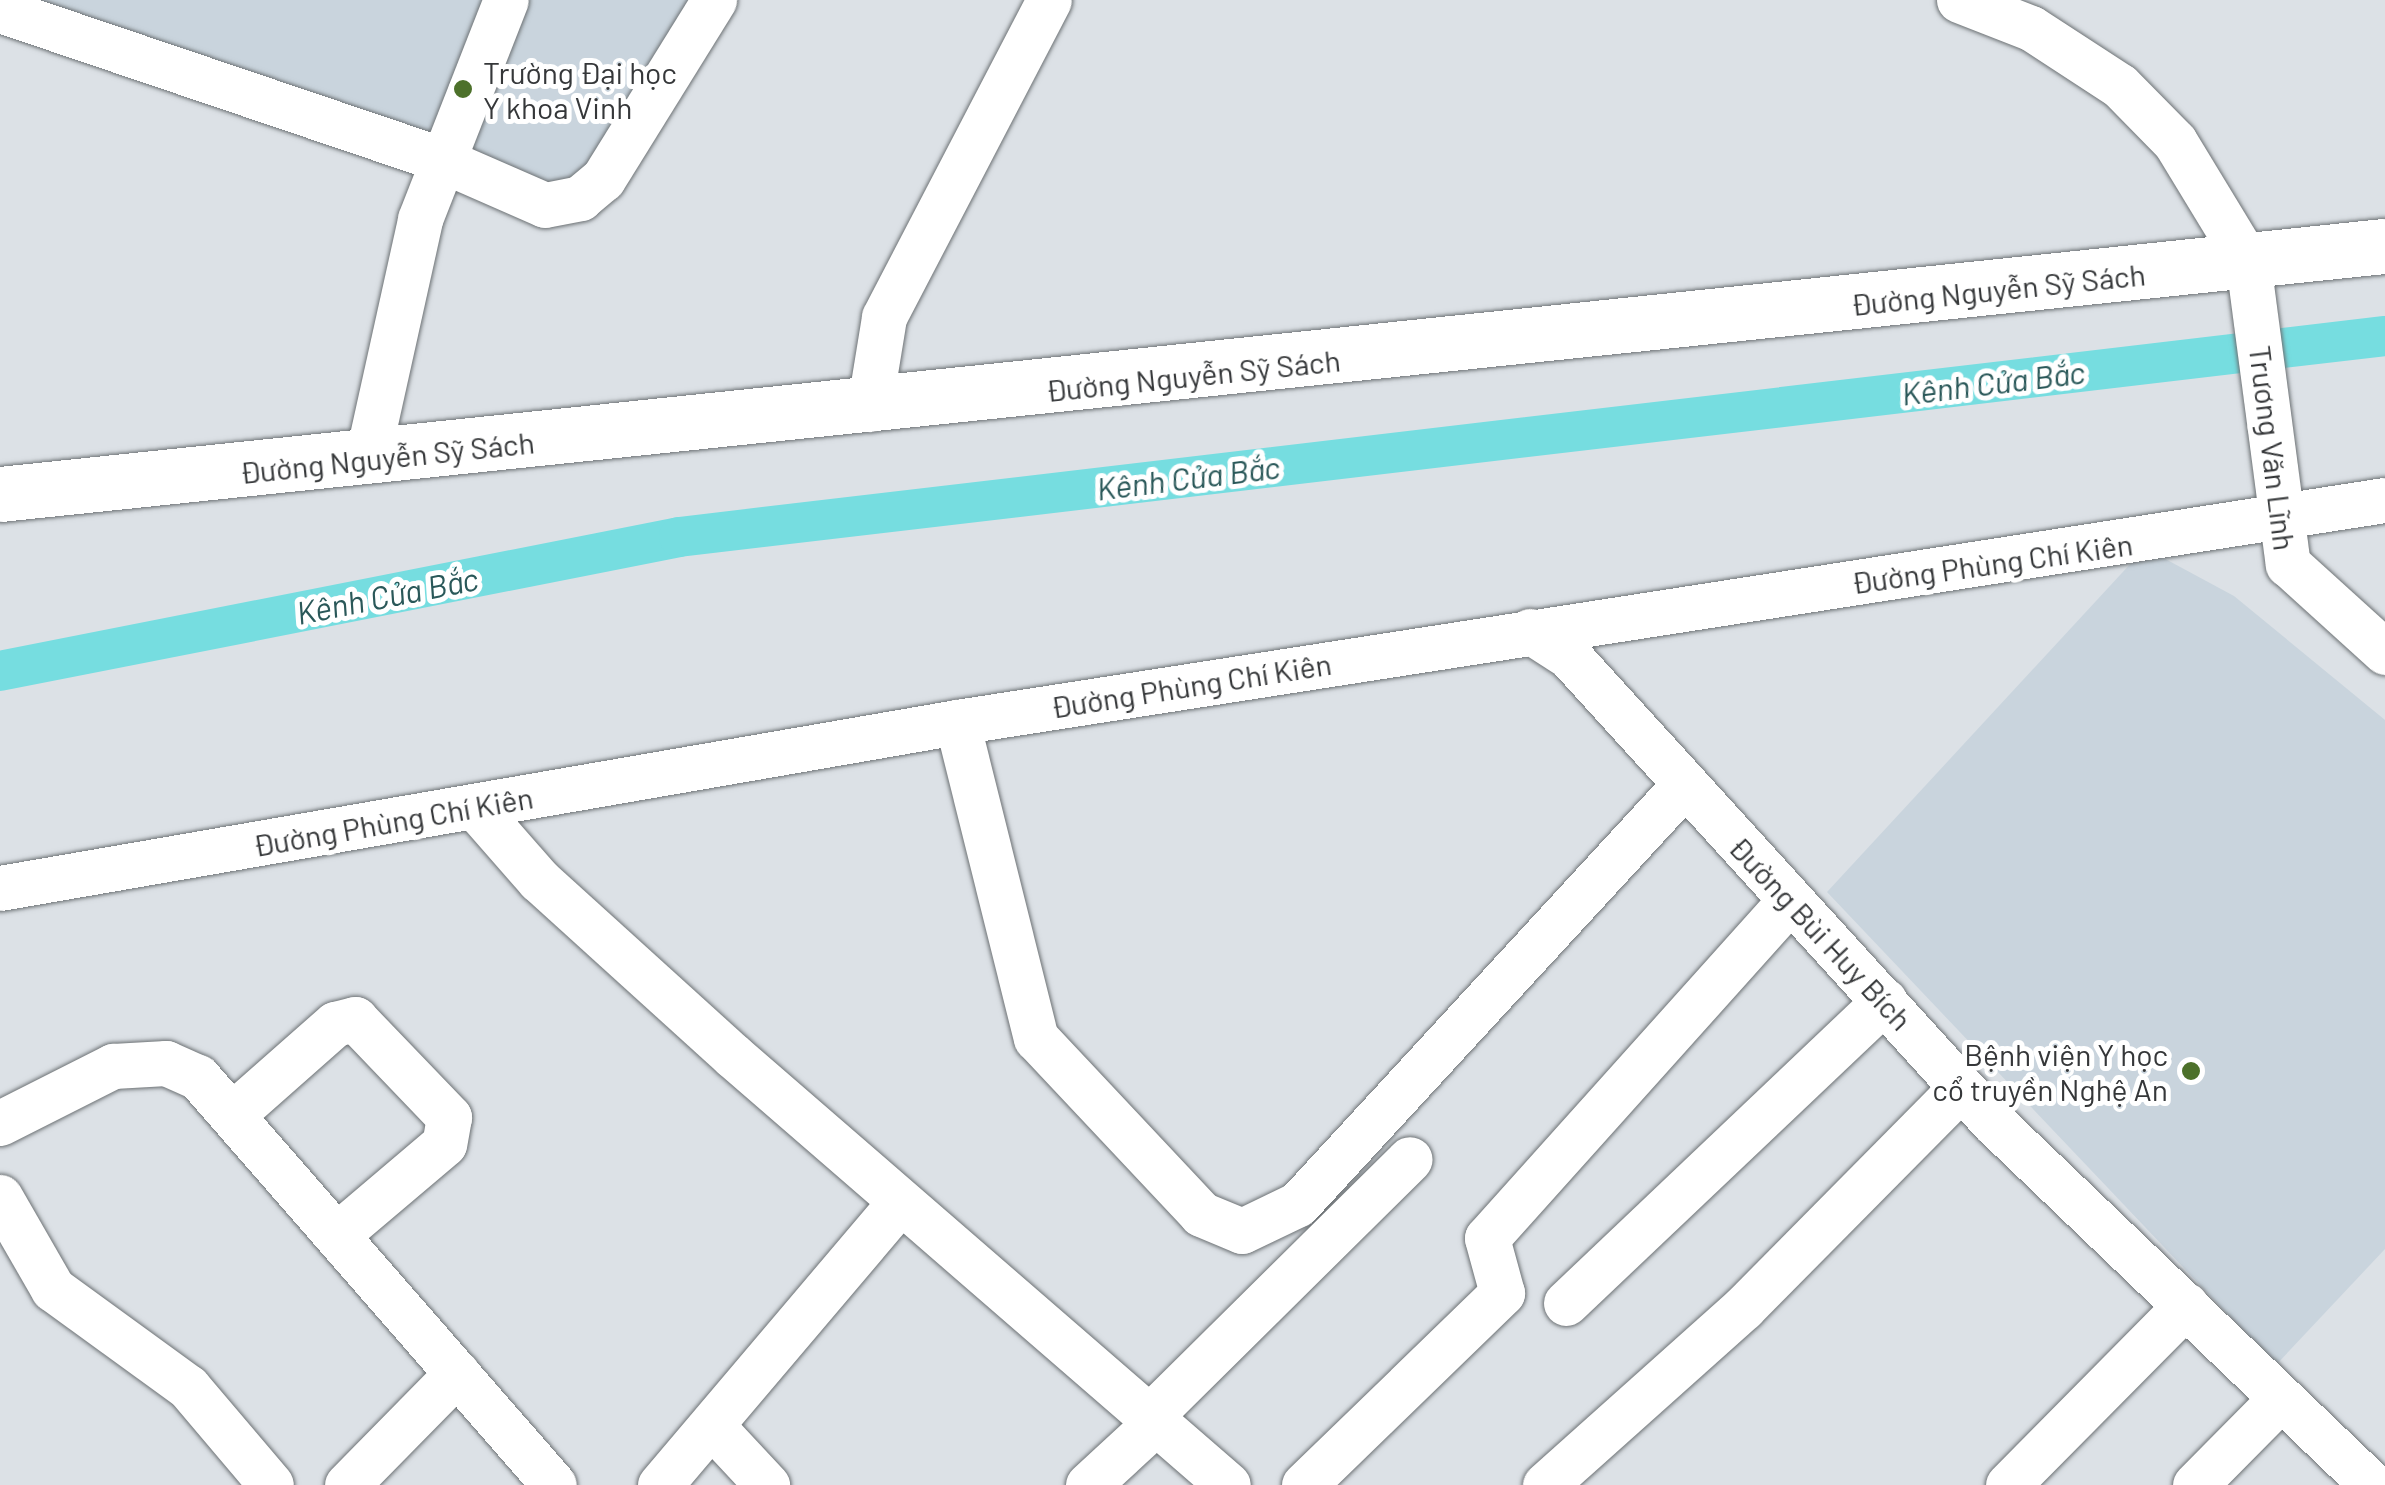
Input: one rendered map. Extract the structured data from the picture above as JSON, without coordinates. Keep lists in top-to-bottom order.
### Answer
{
  "streets": {
    "main road": ["Đường Nguyễn Sỹ Sách"],
    "street": ["Trương Văn Lĩnh", "Đường Phùng Chí Kiên", "Đường Bùi Huy Bích"]
  },
  "crossings": [
    ["Đường Nguyễn Sỹ Sách", "Trương Văn Lĩnh"],
    ["Trương Văn Lĩnh", "Đường Phùng Chí Kiên"],
    ["Đường Phùng Chí Kiên", "Đường Bùi Huy Bích"]
  ],
  "water": ["Kênh Cửa Bắc"],
  "places": ["Trường Đại học Y khoa Vinh", "Bệnh viện Y học cổ truyền Nghệ An"]
}
